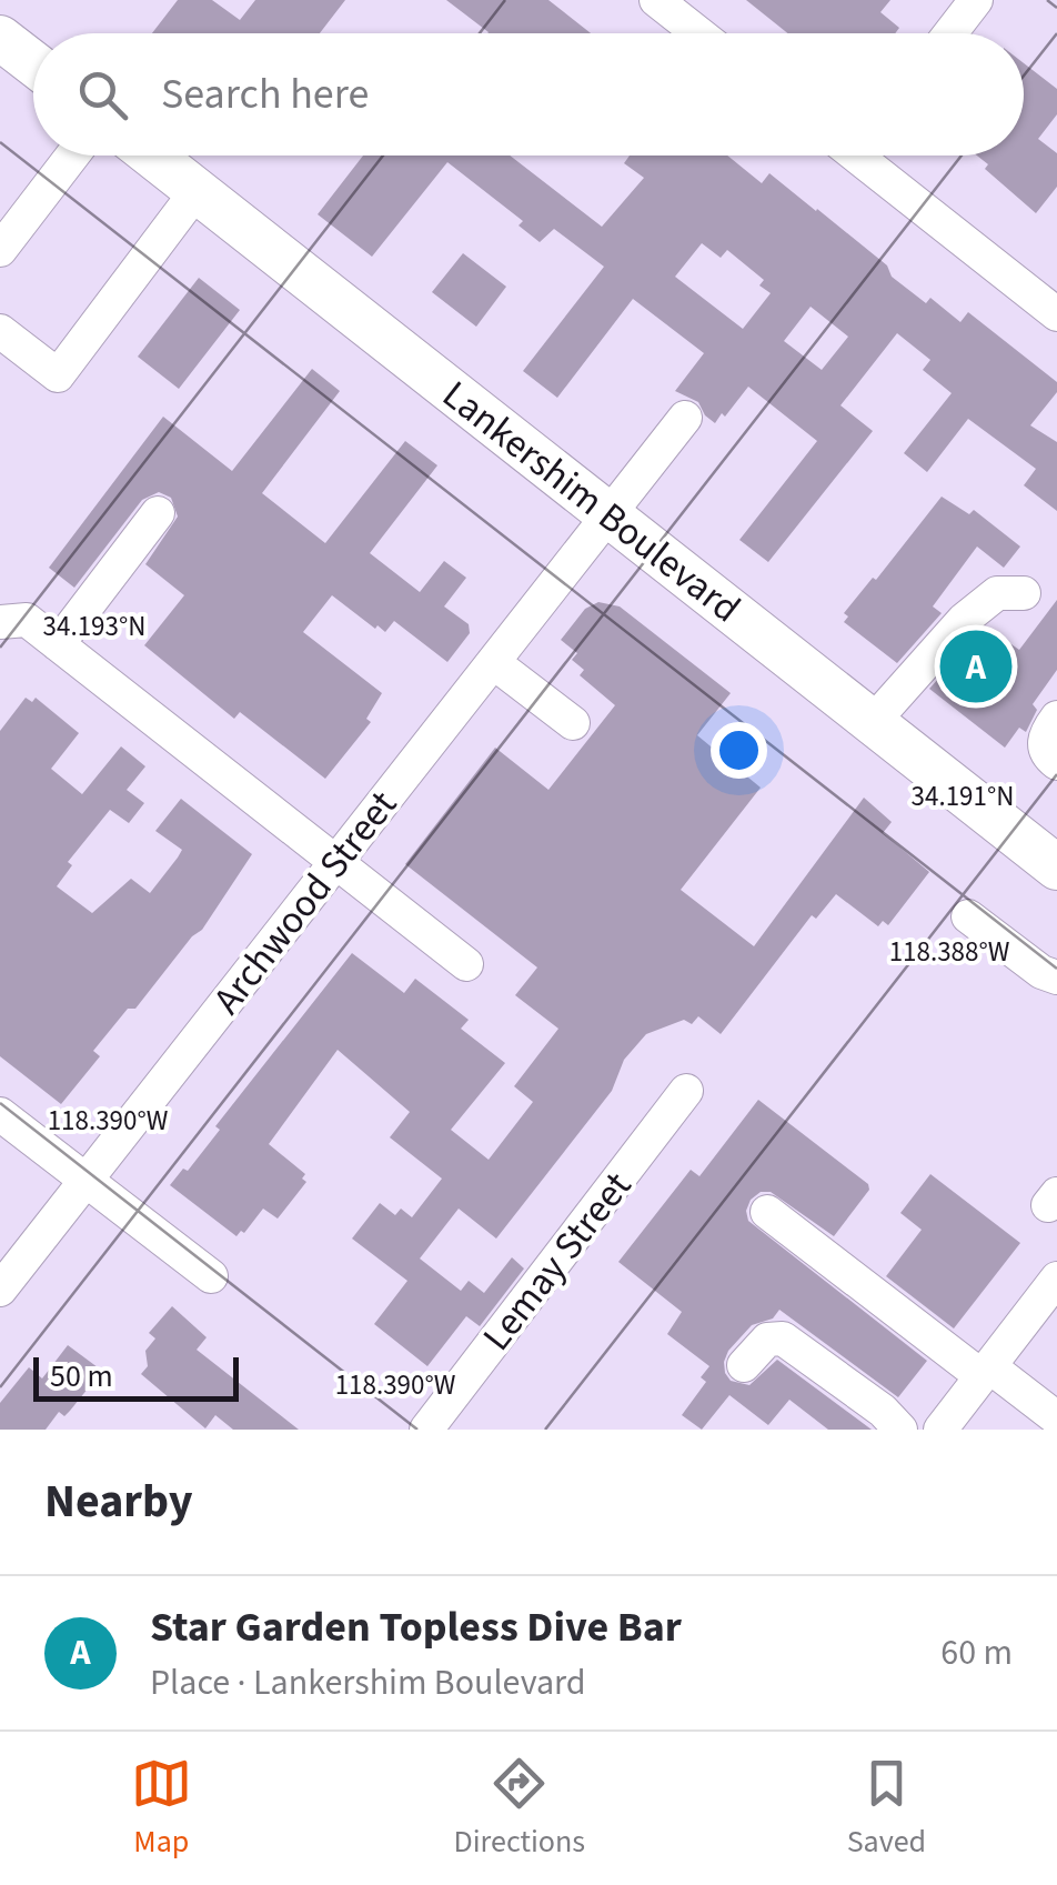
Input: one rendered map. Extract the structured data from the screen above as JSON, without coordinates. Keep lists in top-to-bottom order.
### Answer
{
  "streets": {
    "main road": ["Lankershim Boulevard"],
    "street": ["Archwood Street", "Lemay Street"]
  },
  "crossings": [
    ["Lankershim Boulevard", "Archwood Street"]
  ],
  "scale_bar": "50 m",
  "page": {
    "search": "Search here",
    "pins": "A",
    "scale": "50 m",
    "heading": "Nearby",
    "list": [
      {
        "mark": "A",
        "name": "Star Garden Topless Dive Bar",
        "note": "Place · Lankershim Boulevard",
        "value": "60 m"
      }
    ],
    "nav": ["Map", "Directions", "Saved"]
  },
  "coordinates": [
    "34.193°N",
    "34.191°N",
    "118.388°W",
    "118.390°W"
  ]
}
